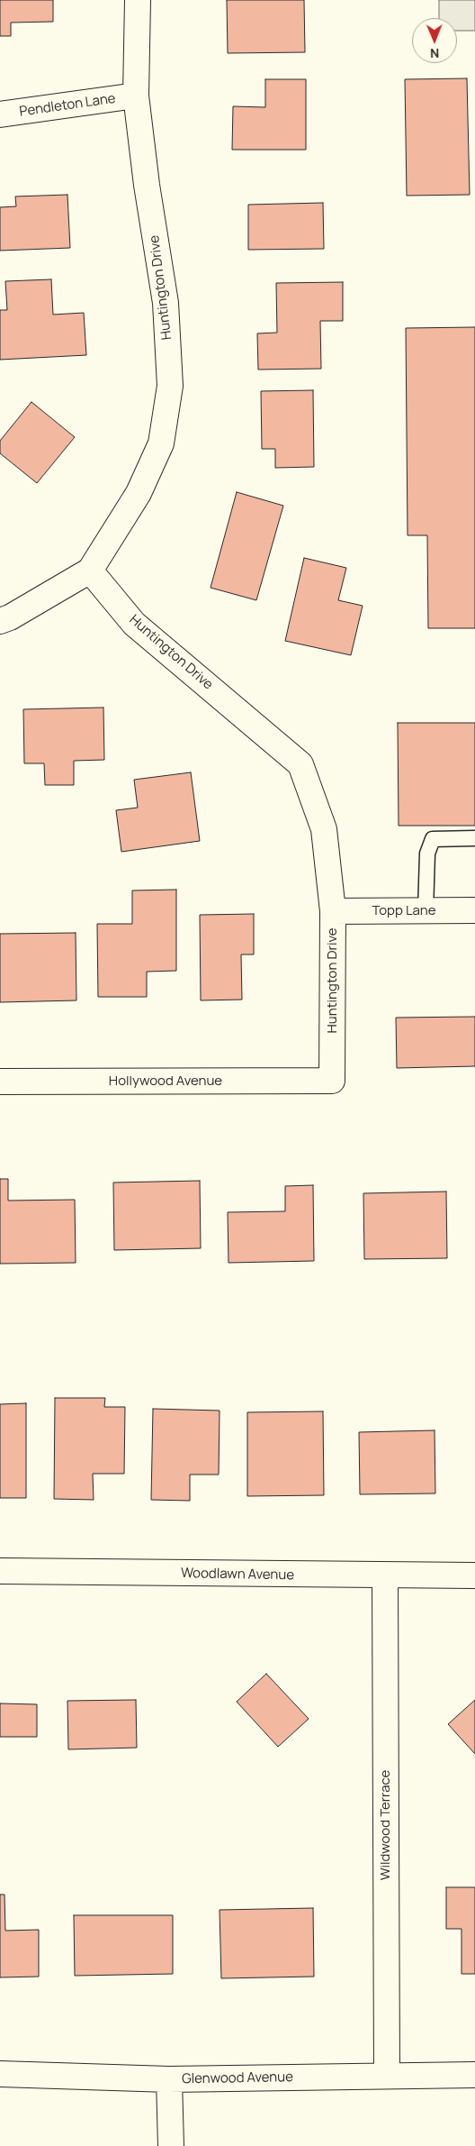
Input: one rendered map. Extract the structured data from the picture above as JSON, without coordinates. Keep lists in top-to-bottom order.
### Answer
{
  "streets": {
    "street": [
      "Pendleton Lane",
      "Huntington Drive",
      "Topp Lane",
      "Hollywood Avenue",
      "Woodlawn Avenue",
      "Wildwood Terrace",
      "Glenwood Avenue"
    ]
  },
  "crossings": [
    ["Pendleton Lane", "Huntington Drive"],
    ["Huntington Drive", "Topp Lane"],
    ["Huntington Drive", "Hollywood Avenue"],
    ["Woodlawn Avenue", "Wildwood Terrace"],
    ["Wildwood Terrace", "Glenwood Avenue"]
  ],
  "north": "bottom"
}
